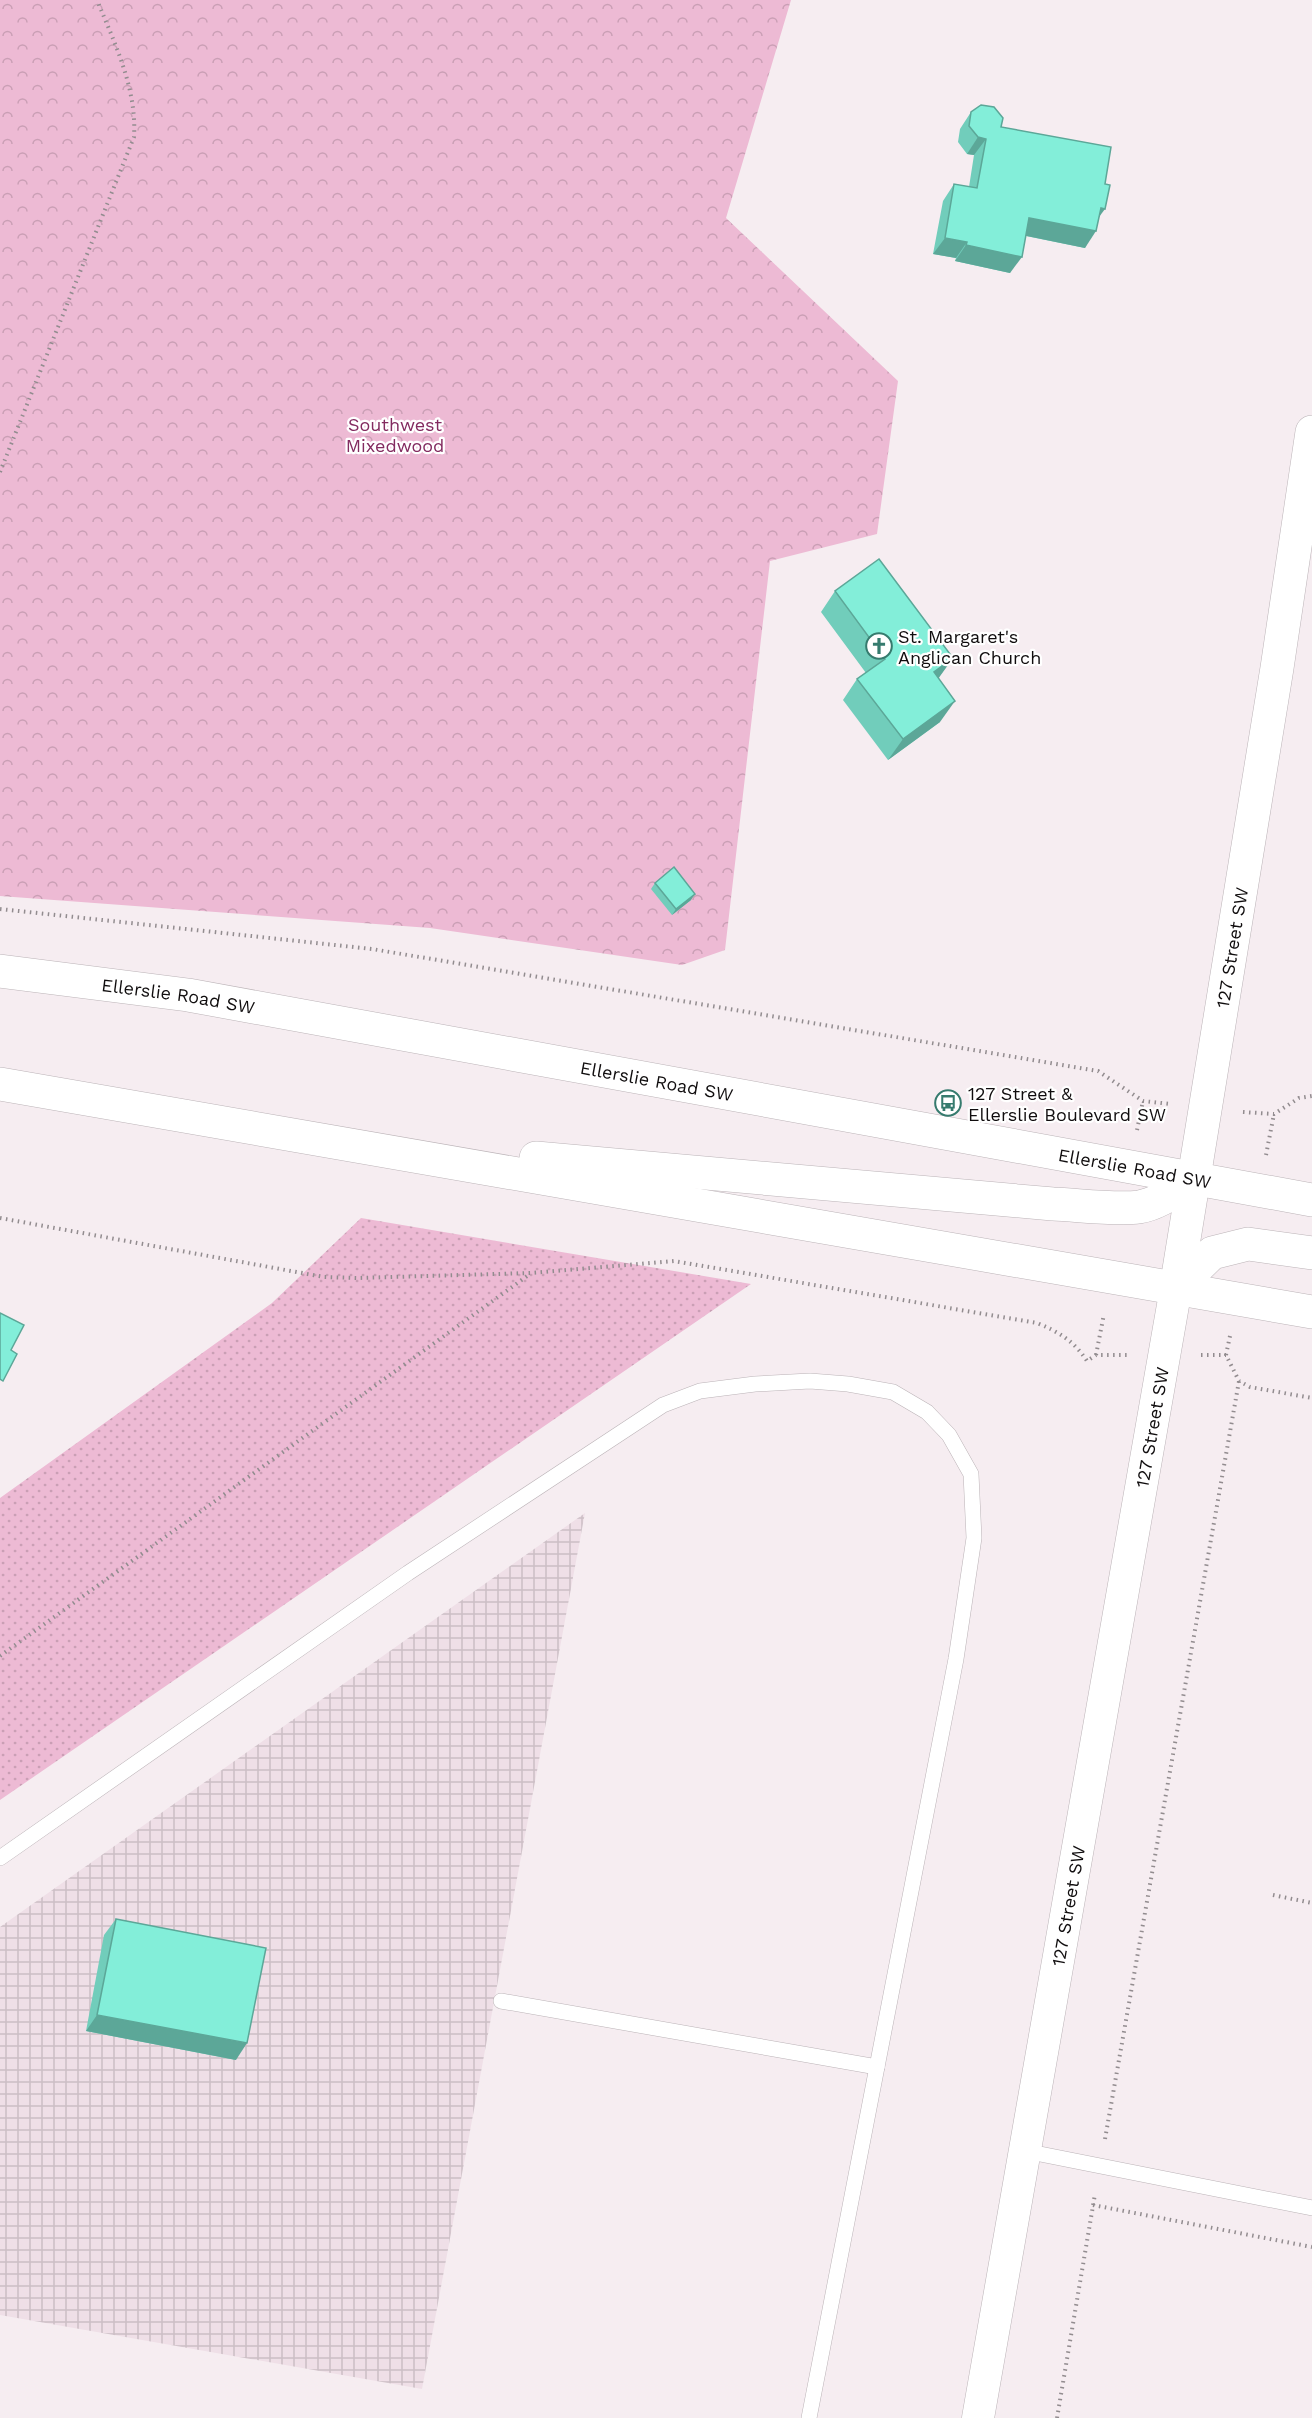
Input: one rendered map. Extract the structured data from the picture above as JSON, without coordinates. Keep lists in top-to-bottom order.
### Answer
{
  "streets": {
    "main road": ["127 Street SW", "Ellerslie Road SW"]
  },
  "crossings": [
    ["127 Street SW", "Ellerslie Road SW"]
  ],
  "parks": ["Southwest Mixedwood"],
  "places": {
    "church": ["St. Margaret's Anglican Church"],
    "bus stop": ["127 Street & Ellerslie Boulevard SW"]
  }
}
